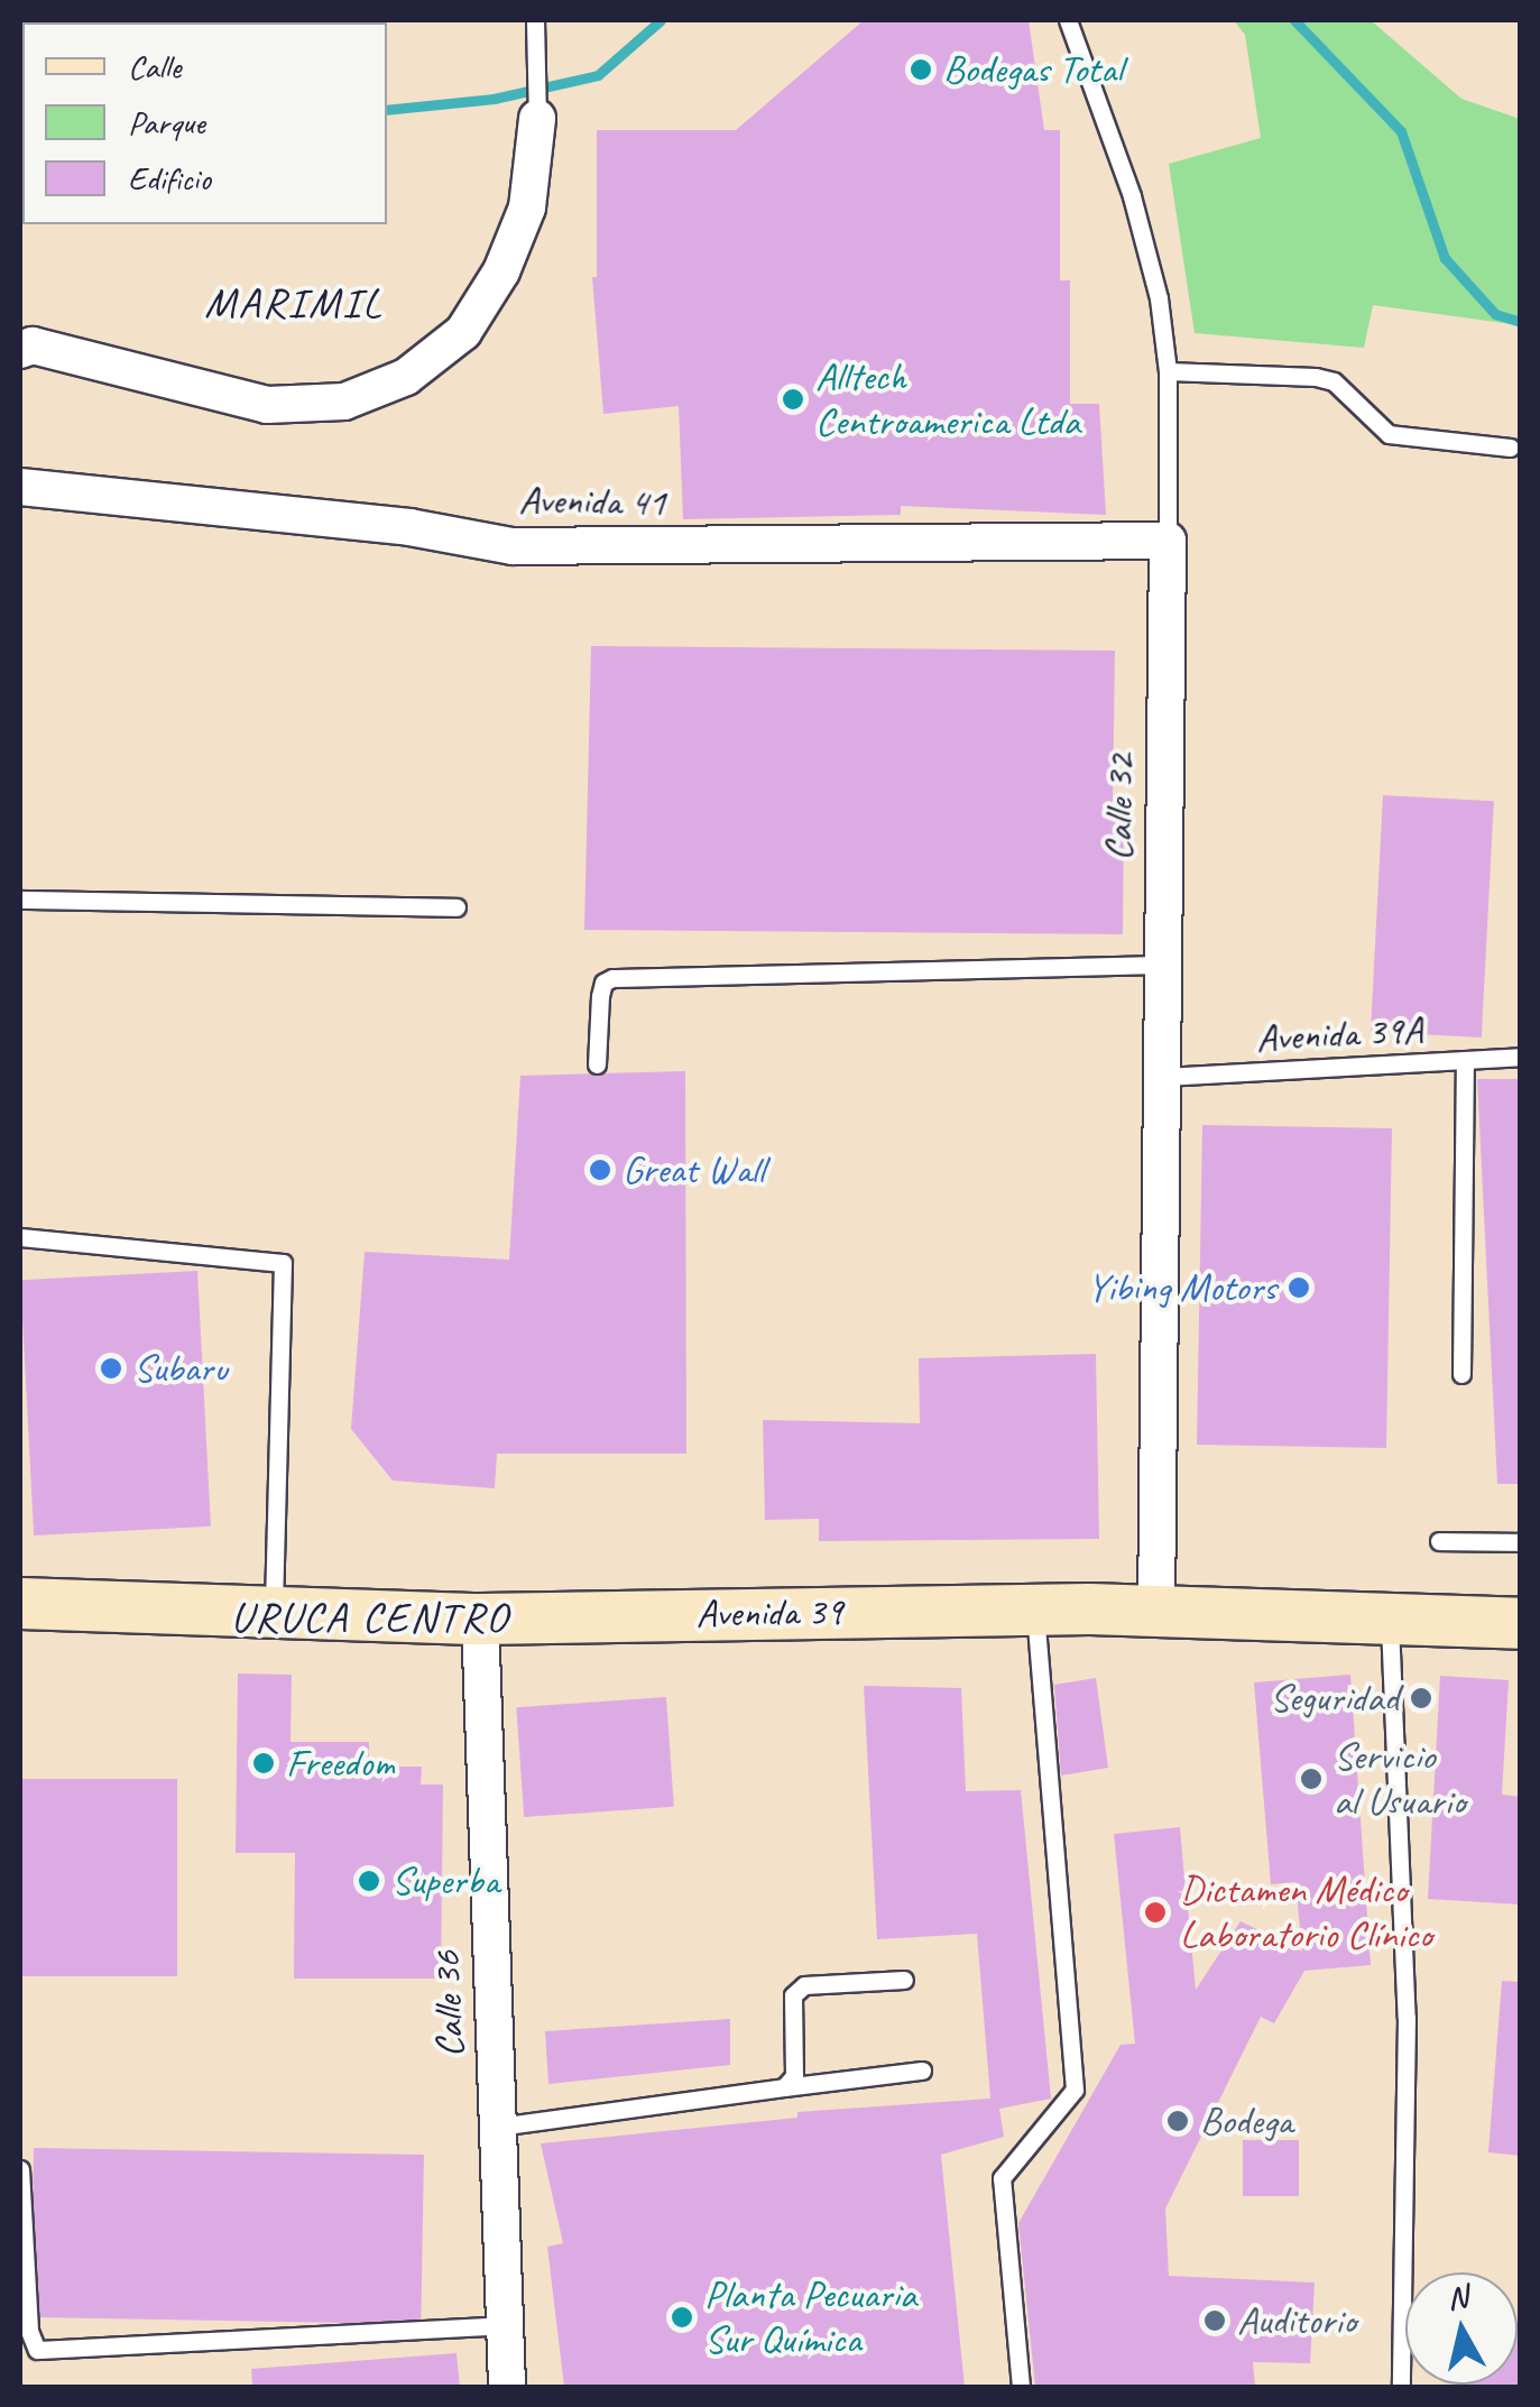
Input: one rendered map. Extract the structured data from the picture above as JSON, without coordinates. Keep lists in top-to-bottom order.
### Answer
{
  "streets": {
    "main road": ["Avenida 39"],
    "street": ["Avenida 41", "Calle 32", "Calle 36"],
    "lane": ["Avenida 39A"]
  },
  "crossings": [
    ["Avenida 41", "Calle 32"],
    ["Calle 32", "Avenida 39A"],
    ["Calle 32", "Avenida 39"],
    ["Avenida 39", "Calle 36"]
  ],
  "districts": ["MARIMIL", "URUCA CENTRO"],
  "places": [
    "Bodegas Total",
    "Alltech Centroamerica Ltda",
    "Great Wall",
    "Yibing Motors",
    "Subaru",
    "Seguridad",
    "Freedom",
    "Servicio al Usuario",
    "Superba",
    "Dictamen Médico Laboratorio Clínico",
    "Bodega",
    "Planta Pecuaria Sur Química",
    "Auditorio"
  ],
  "legend": ["Calle", "Parque", "Edificio"],
  "north": "top"
}
